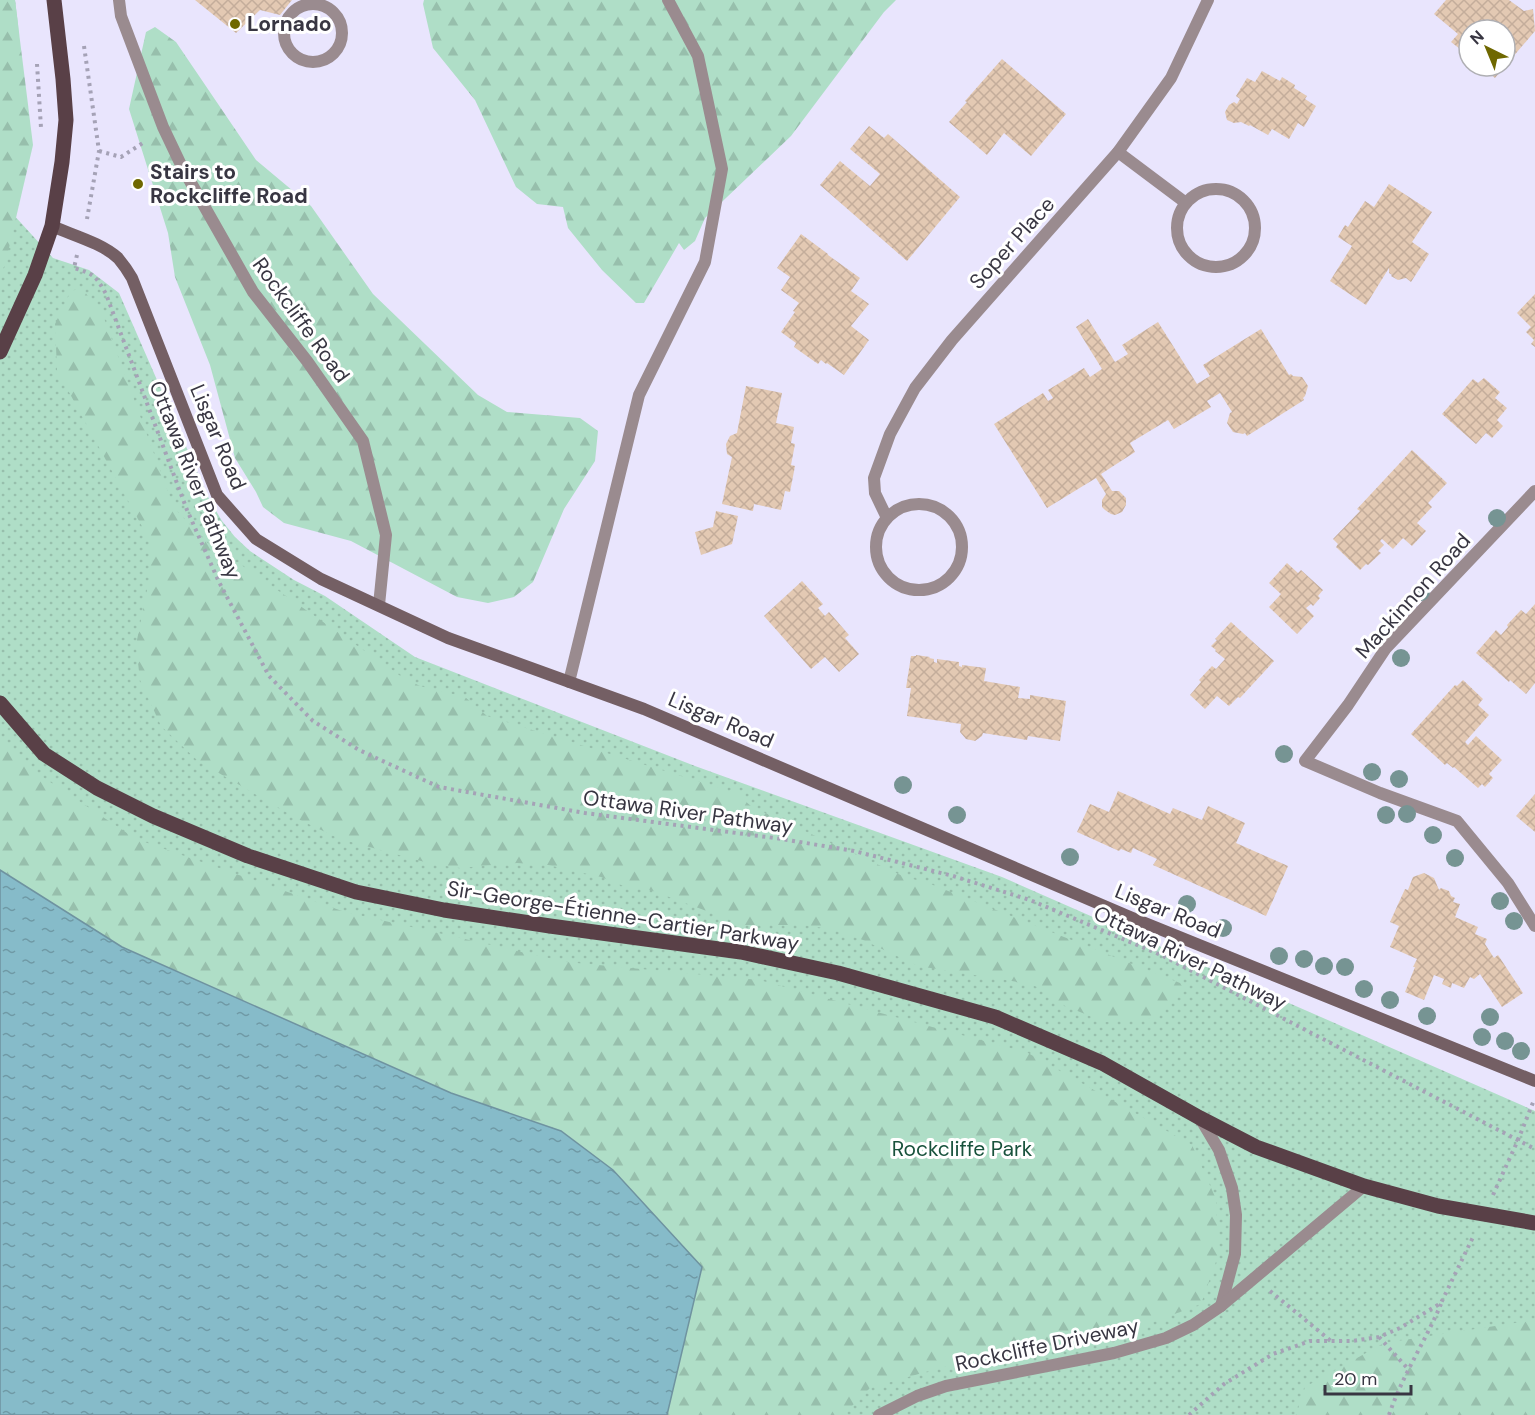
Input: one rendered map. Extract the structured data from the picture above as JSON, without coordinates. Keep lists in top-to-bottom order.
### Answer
{
  "streets": {
    "main road": ["Sir-George-Étienne-Cartier Parkway"],
    "street": [
      "Soper Place",
      "Rockcliffe Road",
      "Lisgar Road",
      "Mackinnon Road",
      "Rockcliffe Driveway"
    ],
    "path": ["Ottawa River Pathway"]
  },
  "crossings": [
    ["Rockcliffe Road", "Lisgar Road"],
    ["Sir-George-Étienne-Cartier Parkway", "Rockcliffe Driveway"]
  ],
  "parks": ["Rockcliffe Park"],
  "places": ["Lornado", "Stairs to Rockcliffe Road"],
  "scale_bar": "20 m",
  "north": "top left"
}
